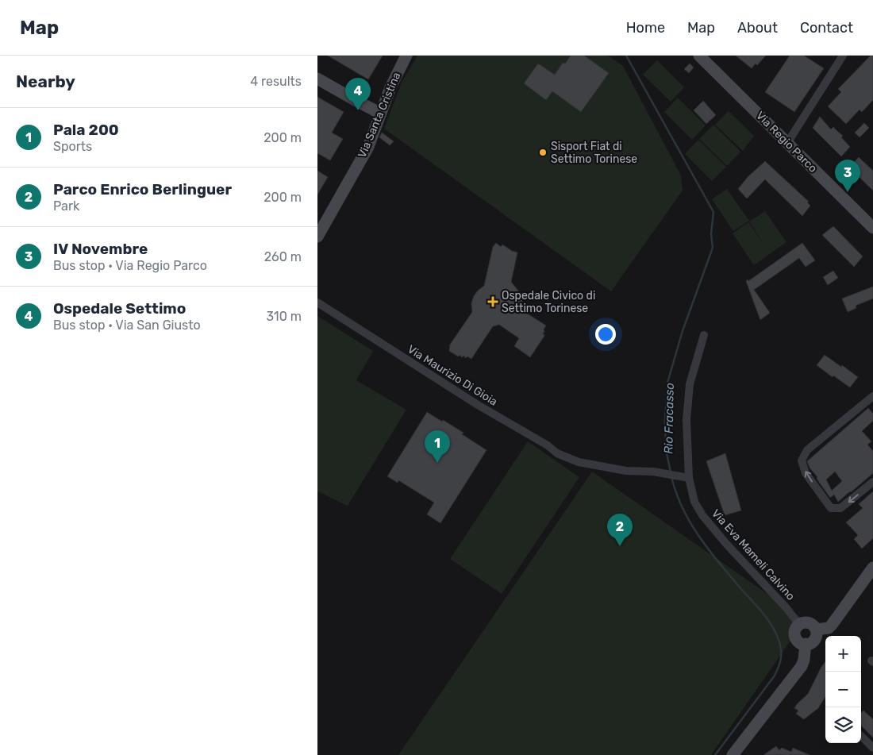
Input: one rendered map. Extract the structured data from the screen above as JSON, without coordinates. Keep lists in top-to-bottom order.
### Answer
{
  "streets": {
    "street": [
      "Via Santa Cristina",
      "Via Regio Parco",
      "Via Maurizio Di Gioia",
      "Via Eva Mameli Calvino"
    ]
  },
  "crossings": [
    ["Via Maurizio Di Gioia", "Via Eva Mameli Calvino"]
  ],
  "water": ["Rio Fracasso"],
  "places": {
    "other": ["Sisport Fiat di Settimo Torinese"],
    "health": ["Ospedale Civico di Settimo Torinese"]
  },
  "page": {
    "header": "Map",
    "nav": [
      "Home",
      "Map",
      "About",
      "Contact"
    ],
    "heading": ["Nearby", "4 results"],
    "pins": [
      "4",
      "3",
      "1",
      "2"
    ],
    "list": [
      {
        "mark": "1",
        "name": "Pala 200",
        "note": "Sports",
        "value": "200 m"
      },
      {
        "mark": "2",
        "name": "Parco Enrico Berlinguer",
        "note": "Park",
        "value": "200 m"
      },
      {
        "mark": "3",
        "name": "IV Novembre",
        "note": "Bus stop · Via Regio Parco",
        "value": "260 m"
      },
      {
        "mark": "4",
        "name": "Ospedale Settimo",
        "note": "Bus stop · Via San Giusto",
        "value": "310 m"
      }
    ],
    "map_buttons": ["+", "−"]
  }
}
